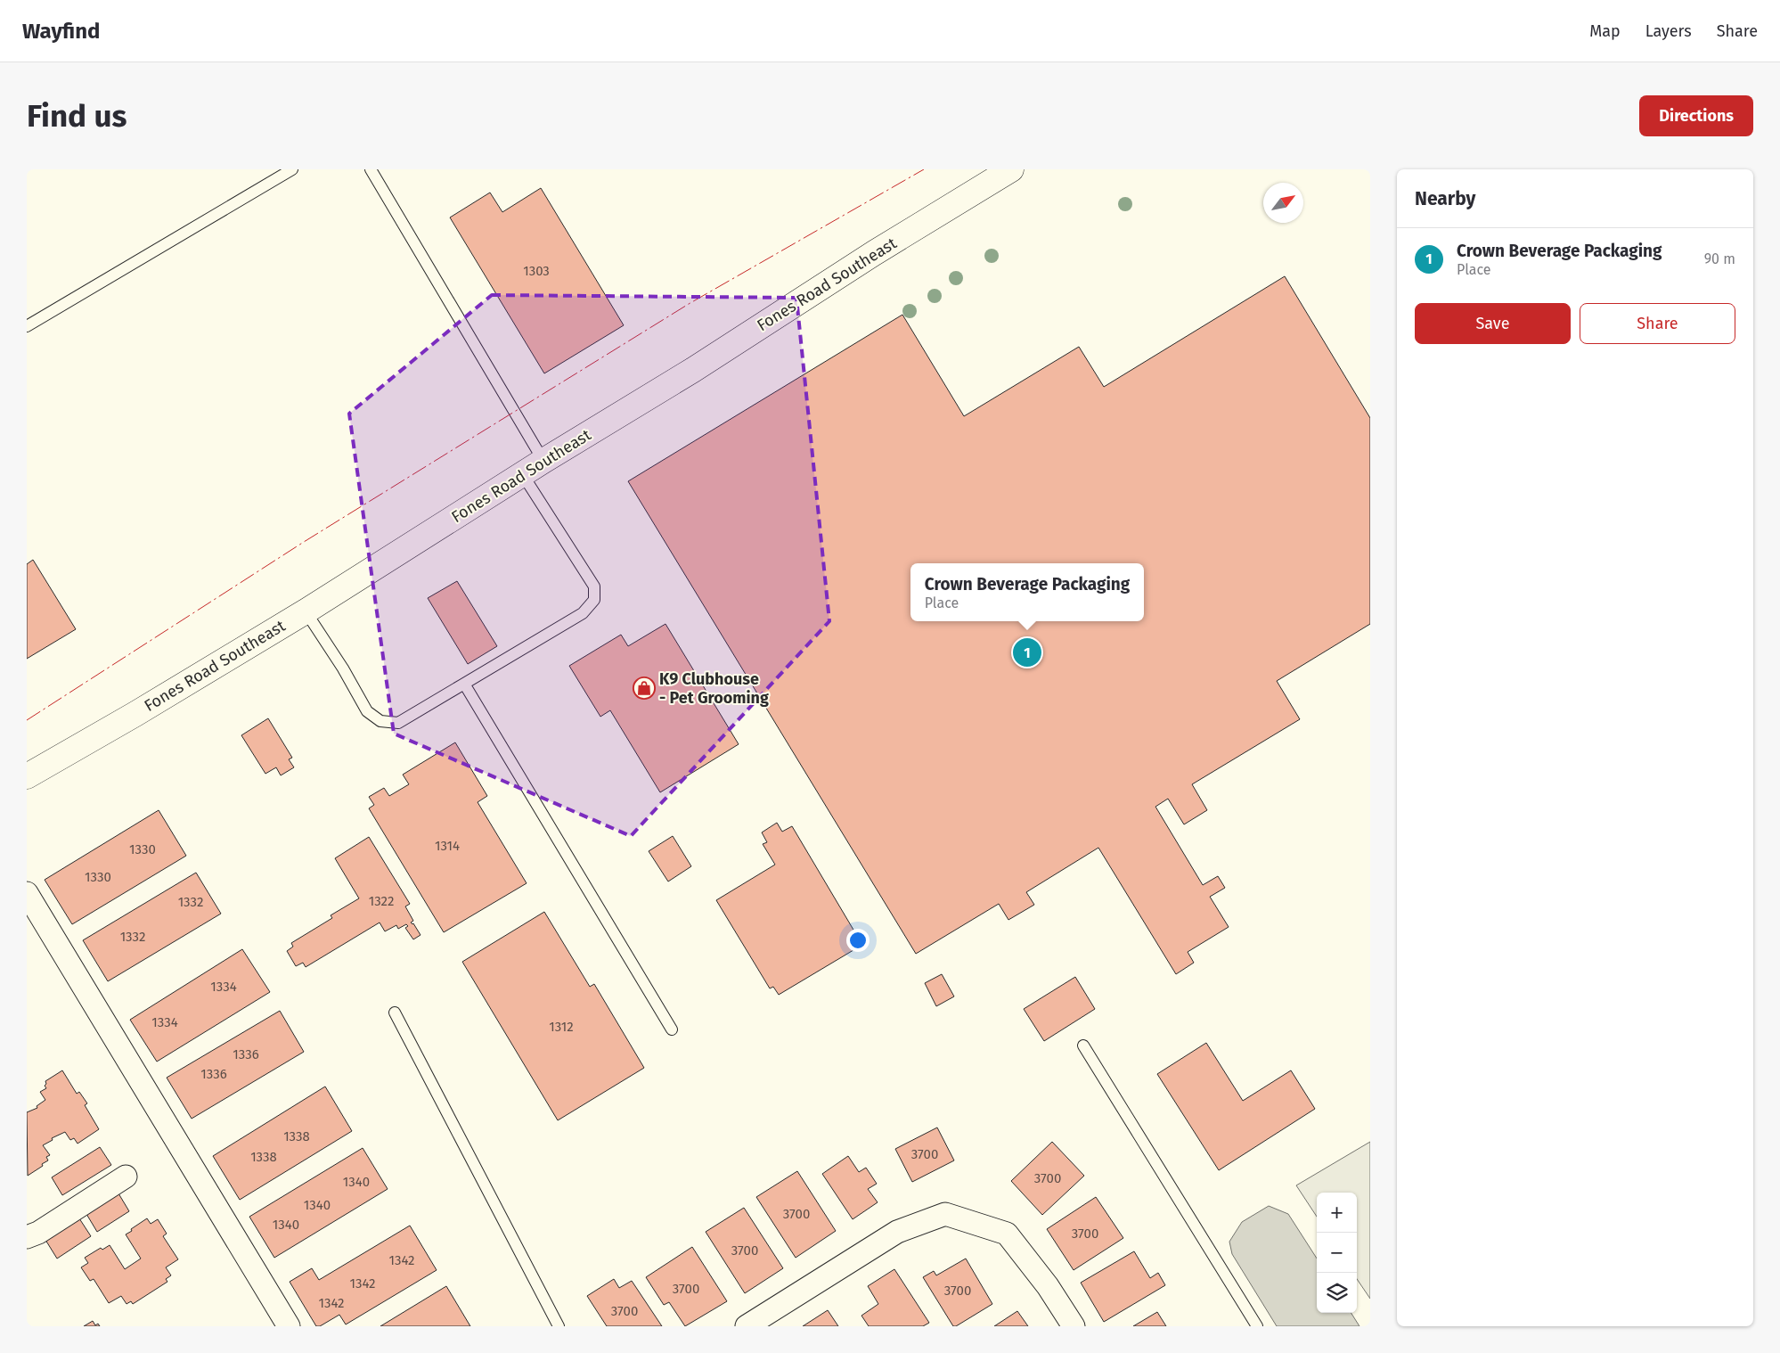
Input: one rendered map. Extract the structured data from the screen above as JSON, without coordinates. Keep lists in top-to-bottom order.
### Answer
{
  "streets": {
    "street": ["Fones Road Southeast"]
  },
  "places": {
    "shop": ["K9 Clubhouse - Pet Grooming"]
  },
  "house_numbers": [
    "1303",
    "1314",
    "1330",
    "1330",
    "1322",
    "1332",
    "1332",
    "1334",
    "1334",
    "1312",
    "1336",
    "1336",
    "1338",
    "3700",
    "1338",
    "3700",
    "1340",
    "1340",
    "3700",
    "1340",
    "3700",
    "3700",
    "1342",
    "1342",
    "3700",
    "3700",
    "1342",
    "3700"
  ],
  "north": "top right",
  "page": {
    "header": "Wayfind",
    "nav": ["Map", "Layers", "Share"],
    "buttons": [
      "Directions",
      ["Save", "Share"]
    ],
    "title": "Find us",
    "heading": "Nearby",
    "list": [
      {
        "mark": "1",
        "name": "Crown Beverage Packaging",
        "note": "Place",
        "value": "90 m"
      }
    ],
    "popup": ["Crown Beverage Packaging", "Place"],
    "pins": "1",
    "map_buttons": ["+", "−"]
  }
}
